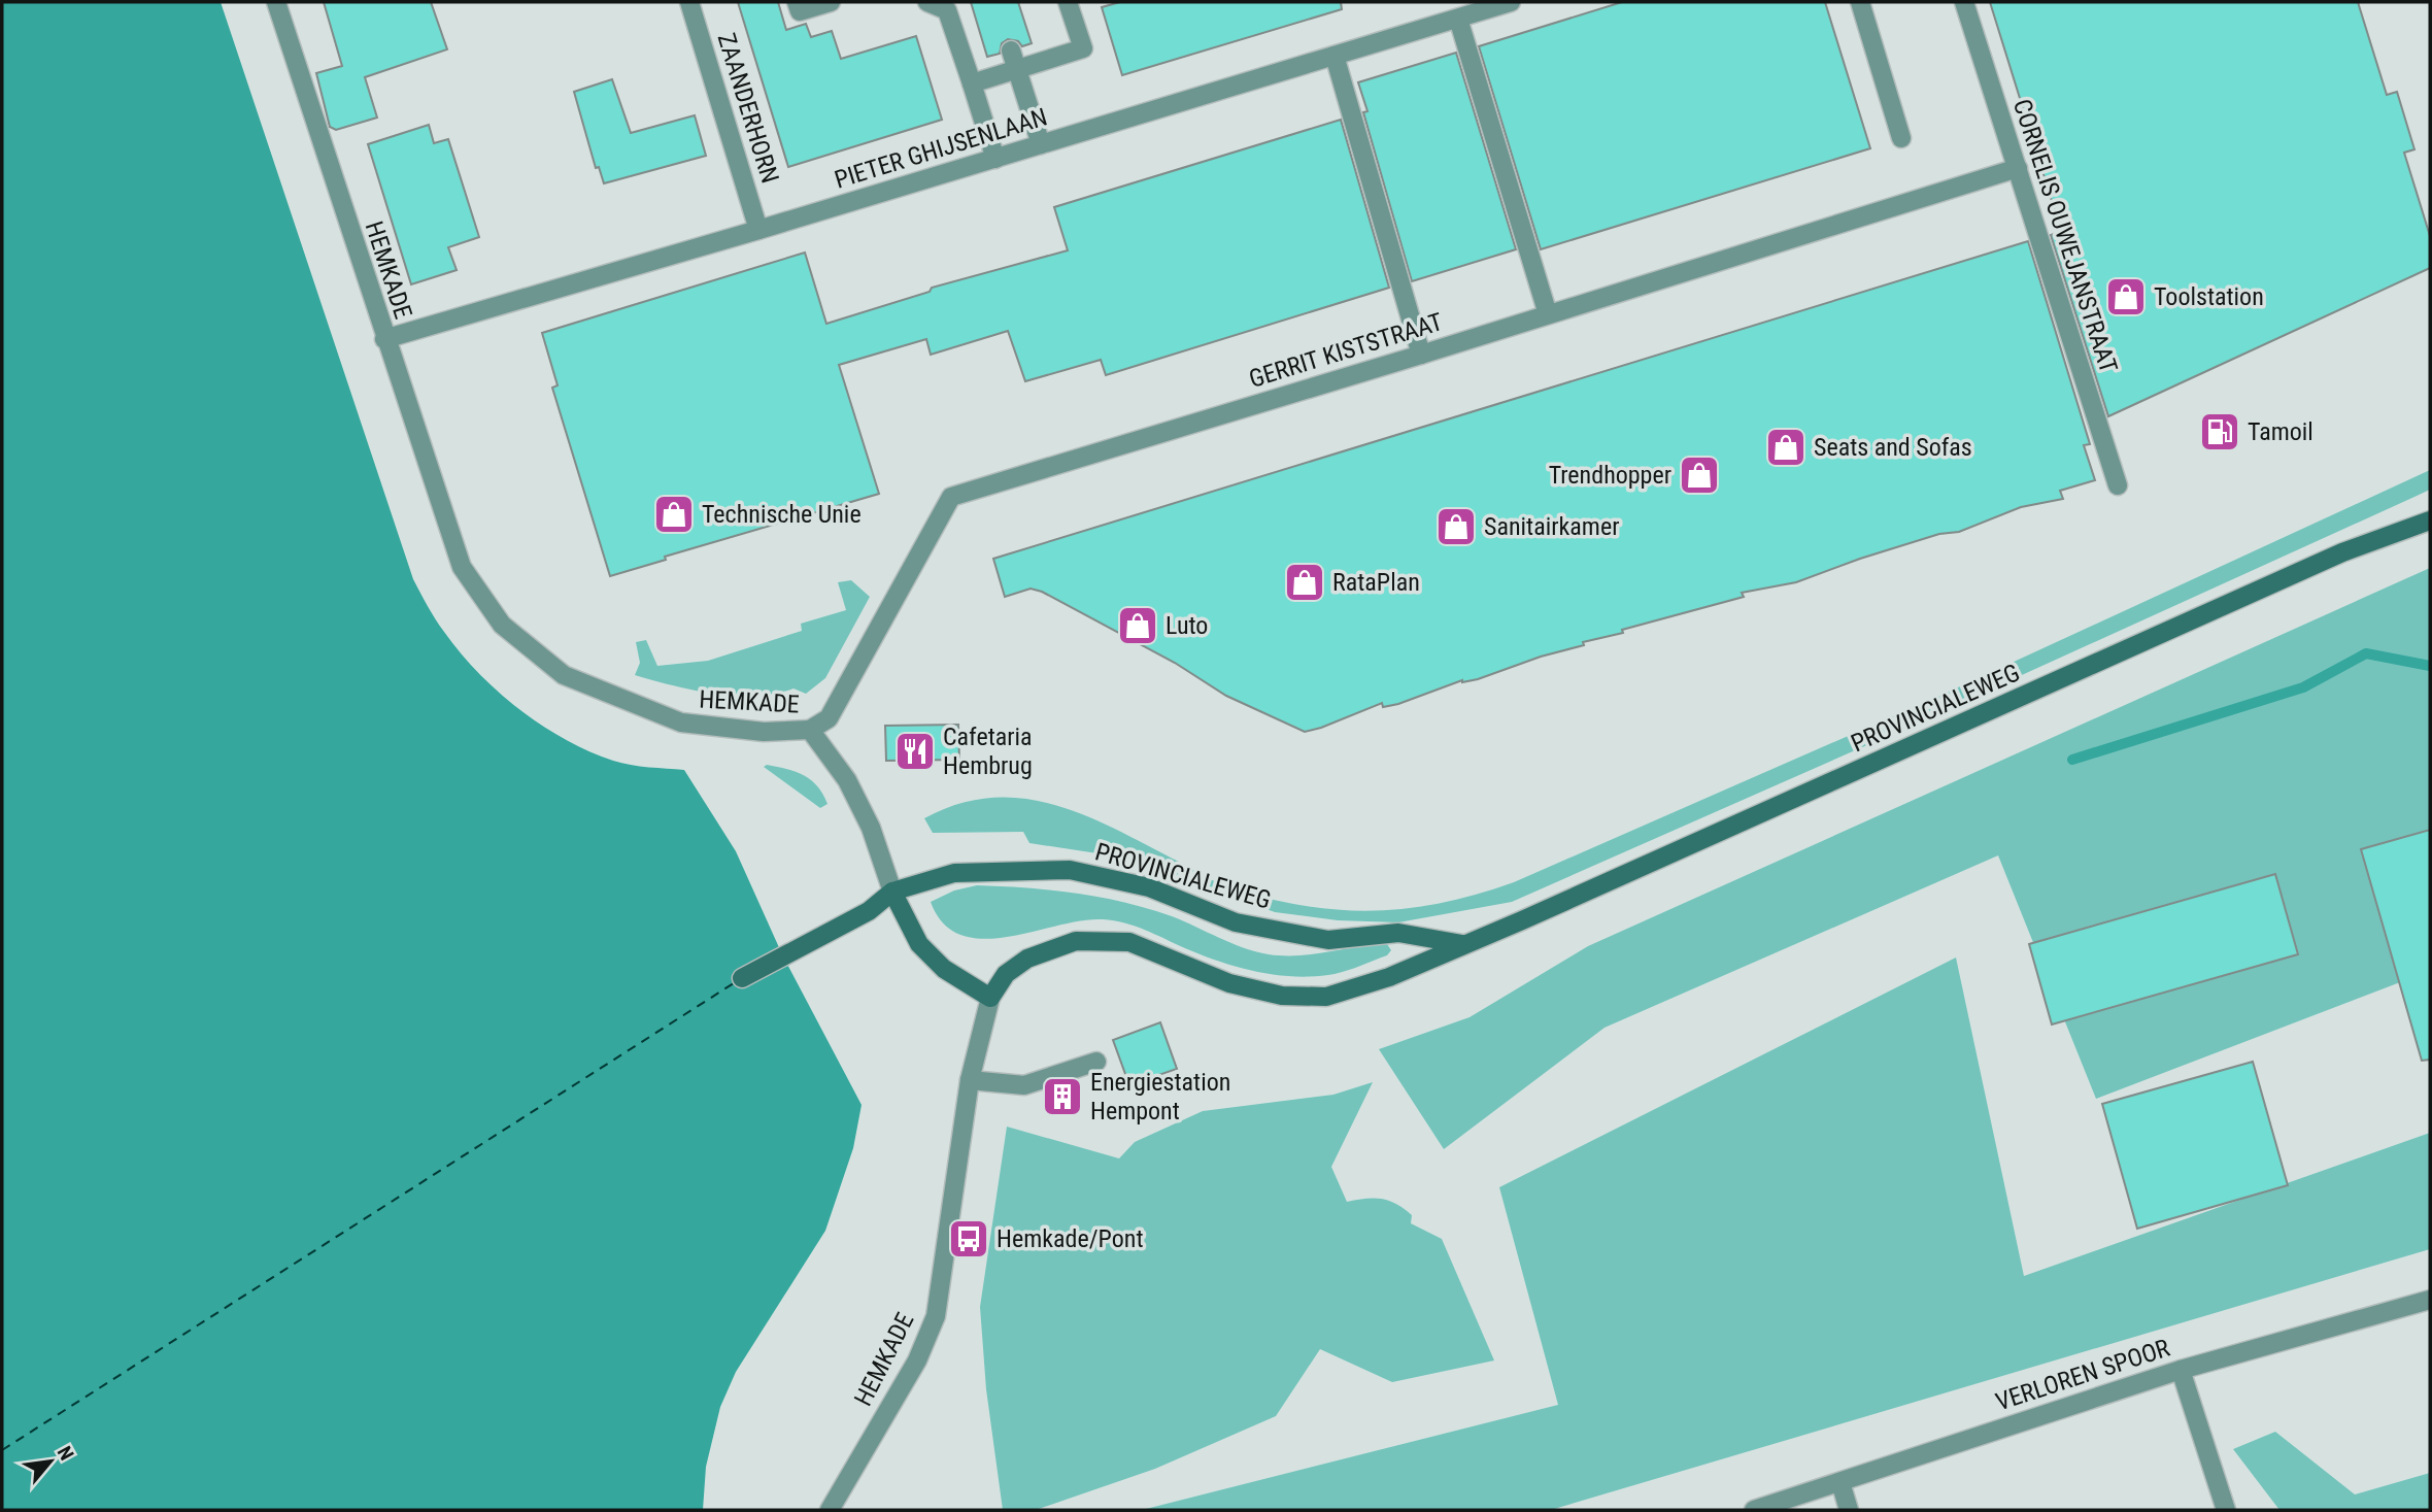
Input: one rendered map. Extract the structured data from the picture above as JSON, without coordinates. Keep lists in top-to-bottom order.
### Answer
{
  "streets": {
    "main road": ["HEMKADE", "PROVINCIALEWEG"],
    "street": [
      "ZAANDERHORN",
      "PIETER GHIJSENLAAN",
      "CORNELIS OUWEJANSTRAAT",
      "GERRIT KISTSTRAAT",
      "VERLOREN SPOOR"
    ]
  },
  "crossings": [
    ["ZAANDERHORN", "PIETER GHIJSENLAAN"],
    ["PIETER GHIJSENLAAN", "HEMKADE"],
    ["CORNELIS OUWEJANSTRAAT", "GERRIT KISTSTRAAT"],
    ["HEMKADE", "GERRIT KISTSTRAAT"],
    ["HEMKADE", "PROVINCIALEWEG"]
  ],
  "places": {
    "shop": [
      "Toolstation",
      "Seats and Sofas",
      "Trendhopper",
      "Technische Unie",
      "Sanitairkamer",
      "RataPlan",
      "Luto"
    ],
    "fuel station": ["Tamoil"],
    "restaurant": ["Cafetaria Hembrug"],
    "building": ["Energiestation Hempont"],
    "bus stop": ["Hemkade/Pont"]
  },
  "north": "top right"
}
